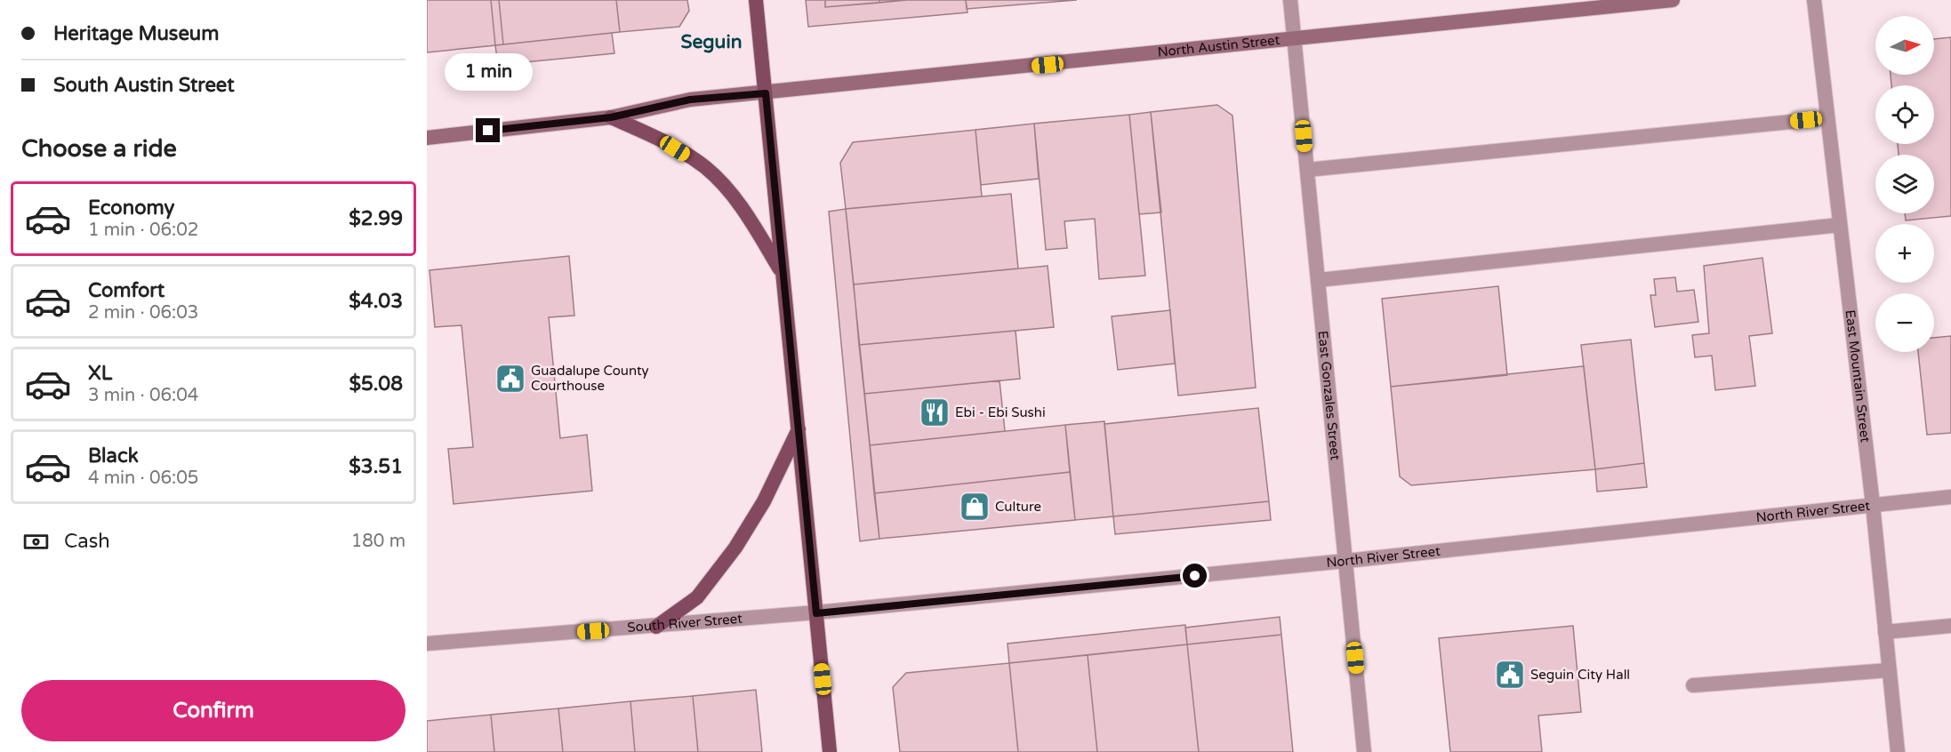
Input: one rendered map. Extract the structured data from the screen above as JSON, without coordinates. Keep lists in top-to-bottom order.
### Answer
{
  "streets": {
    "main road": ["North Austin Street"],
    "street": [
      "East Mountain Street",
      "East Gonzales Street",
      "North River Street",
      "South River Street"
    ]
  },
  "crossings": [
    ["North Austin Street", "East Gonzales Street"],
    ["East Mountain Street", "North River Street"],
    ["East Gonzales Street", "North River Street"],
    ["North River Street", "South River Street"]
  ],
  "districts": ["Seguin"],
  "places": {
    "public building": ["Guadalupe County Courthouse", "Seguin City Hall"],
    "restaurant": ["Ebi - Ebi Sushi"],
    "shop": ["Culture"]
  },
  "north": "right",
  "page": {
    "banner": ["Heritage Museum", "South Austin Street"],
    "map_buttons": ["+", "−"],
    "bubble": "1 min",
    "heading": "Choose a ride",
    "list": [
      {
        "name": "Economy",
        "note": "1 min · 06:02",
        "value": "$2.99"
      },
      {
        "name": "Comfort",
        "note": "2 min · 06:03",
        "value": "$4.03"
      },
      {
        "name": "XL",
        "note": "3 min · 06:04",
        "value": "$5.08"
      },
      {
        "name": "Black",
        "note": "4 min · 06:05",
        "value": "$3.51"
      }
    ],
    "pay": ["Cash", "180 m"],
    "buttons": "Confirm"
  }
}
